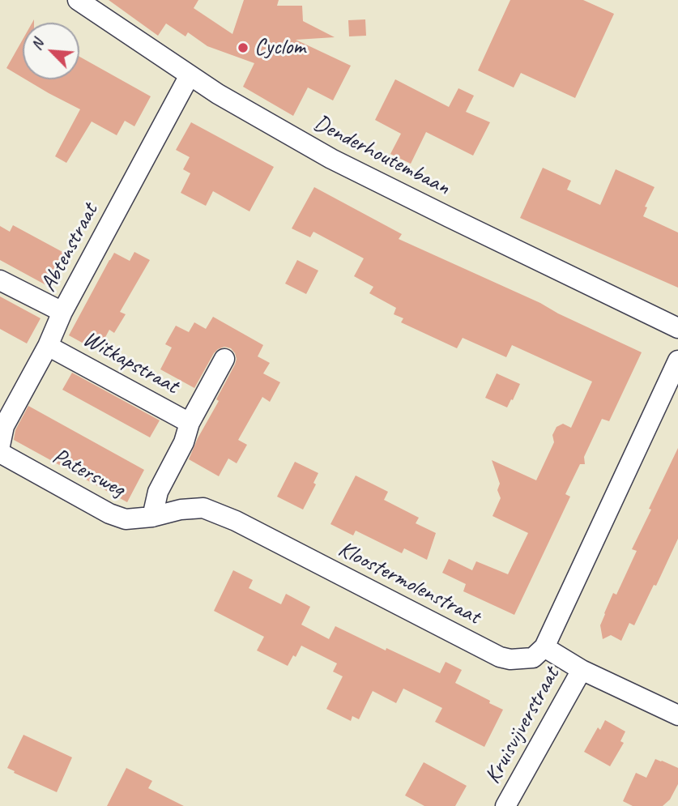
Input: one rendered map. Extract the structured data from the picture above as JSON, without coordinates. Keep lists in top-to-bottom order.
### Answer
{
  "streets": {
    "street": [
      "Denderhoutembaan",
      "Abtenstraat",
      "Witkapstraat",
      "Patersweg",
      "Kloostermolenstraat",
      "Kruisvijverstraat"
    ]
  },
  "crossings": [
    ["Denderhoutembaan", "Abtenstraat"],
    ["Abtenstraat", "Witkapstraat"],
    ["Witkapstraat", "Patersweg"],
    ["Patersweg", "Kloostermolenstraat"]
  ],
  "places": ["Cyclom"],
  "north": "top left"
}
